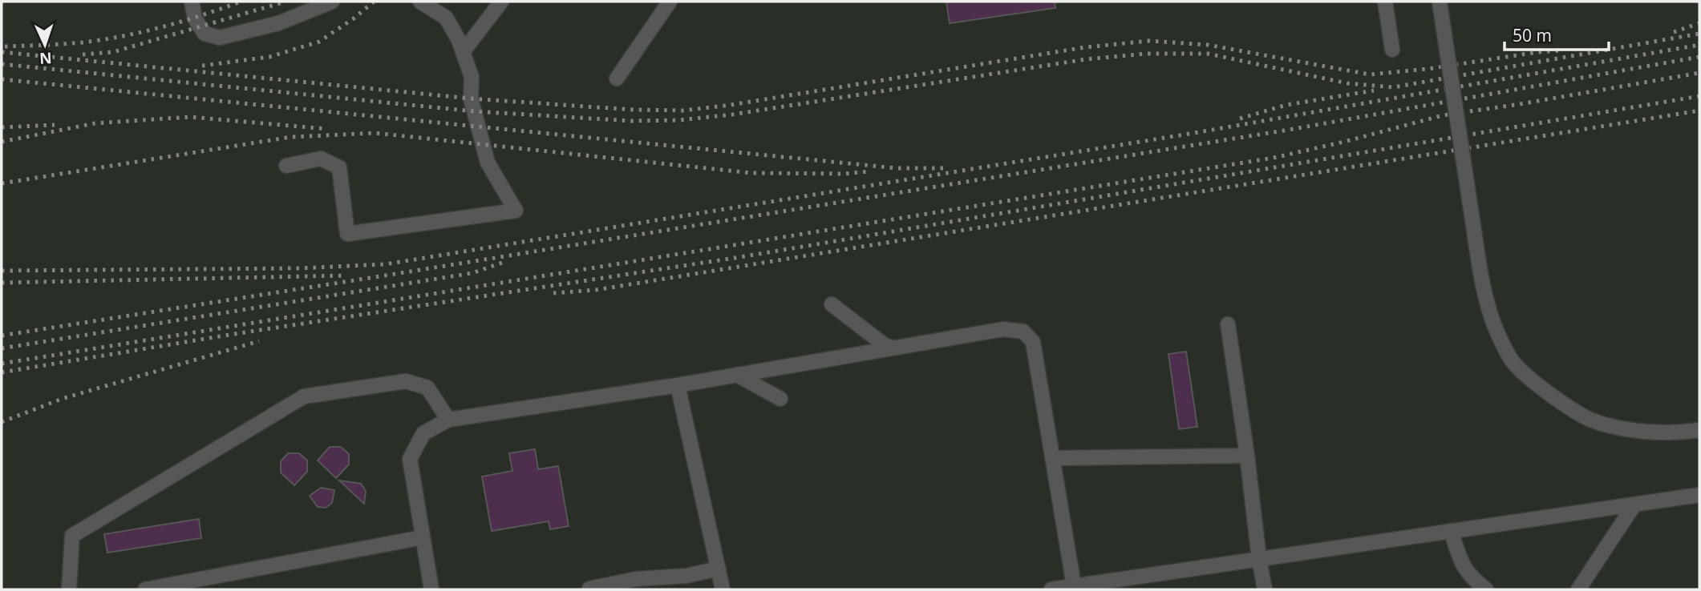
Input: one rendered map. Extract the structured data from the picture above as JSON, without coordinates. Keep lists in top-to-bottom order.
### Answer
{
  "scale_bar": "50 m",
  "north": "bottom"
}
